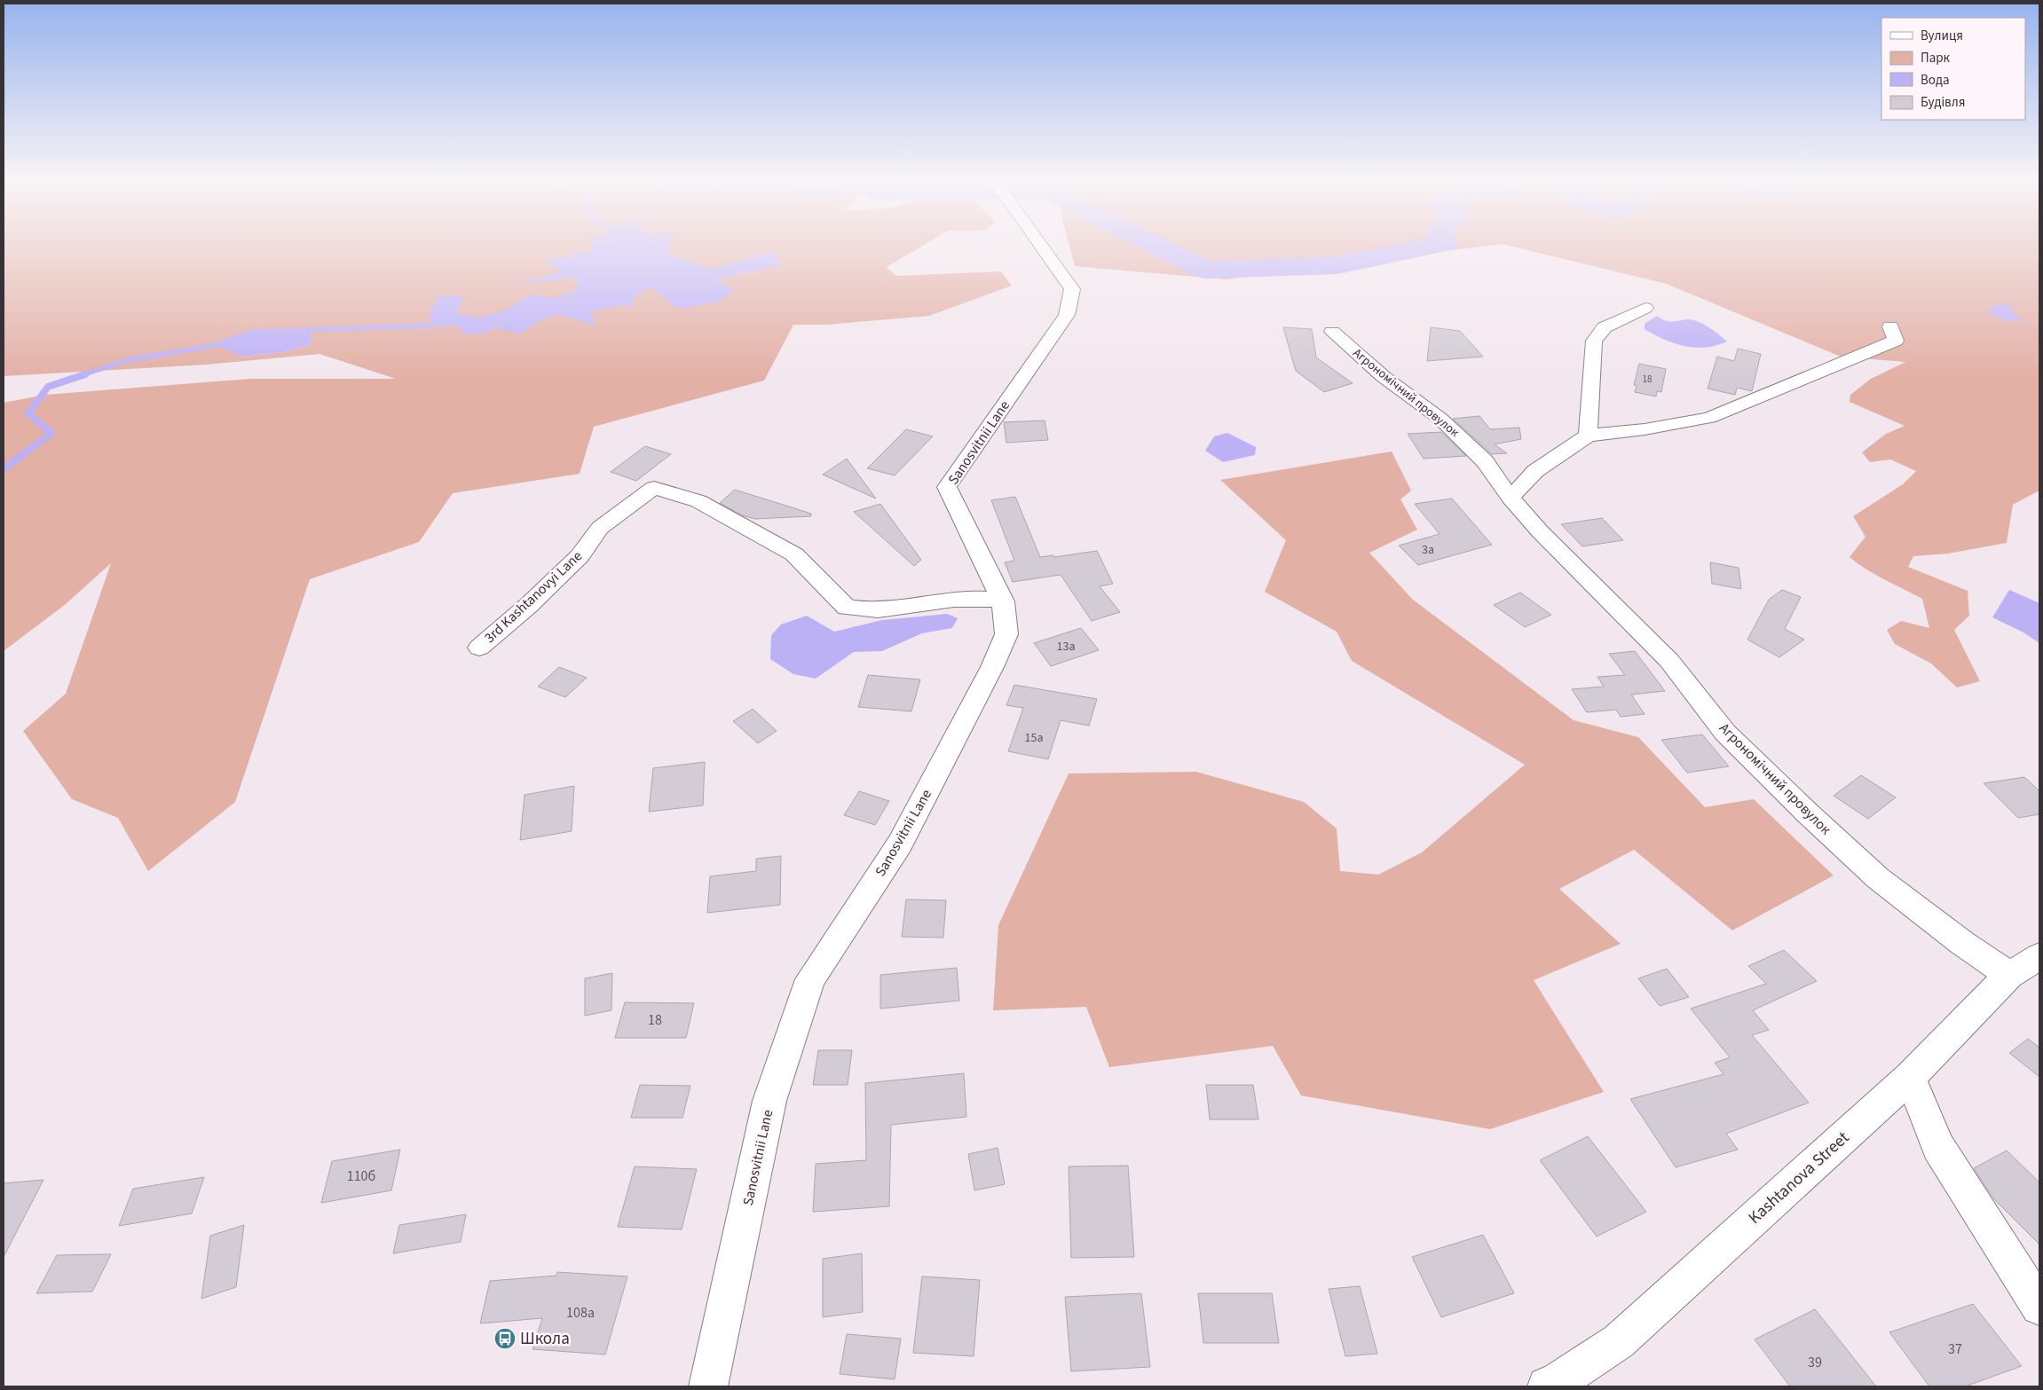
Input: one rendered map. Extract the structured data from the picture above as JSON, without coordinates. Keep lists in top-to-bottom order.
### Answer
{
  "streets": {
    "street": [
      "Агрономічний провулок",
      "Sanosvitnii Lane",
      "3rd Kashtanovyi Lane",
      "Kashtanova Street"
    ]
  },
  "crossings": [
    ["Агрономічний провулок", "Kashtanova Street"],
    ["Sanosvitnii Lane", "3rd Kashtanovyi Lane"]
  ],
  "places": {
    "bus stop": ["Школа"]
  },
  "house_numbers": [
    "18",
    "3а",
    "13а",
    "15а",
    "18",
    "110б",
    "108а",
    "37",
    "39"
  ],
  "legend": [
    "Вулиця",
    "Парк",
    "Вода",
    "Будівля"
  ]
}
